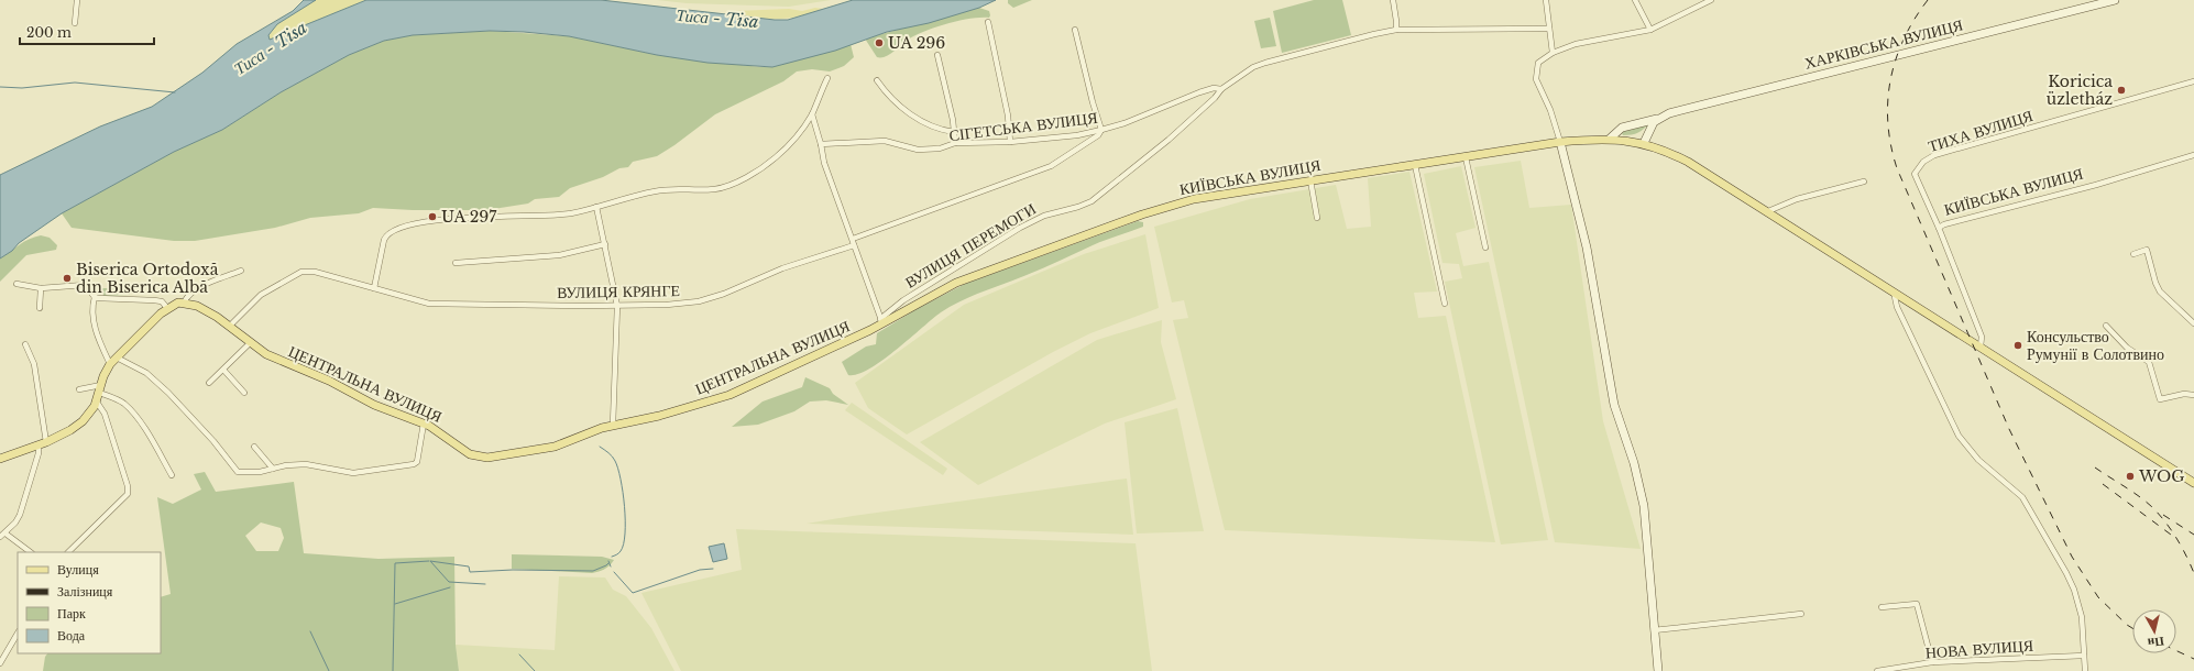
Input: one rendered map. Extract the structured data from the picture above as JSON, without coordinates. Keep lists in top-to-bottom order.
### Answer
{
  "streets": {
    "main road": ["КИЇВСЬКА ВУЛИЦЯ", "ЦЕНТРАЛЬНА ВУЛИЦЯ"],
    "street": [
      "ХАРКІВСЬКА ВУЛИЦЯ",
      "СІГЕТСЬКА ВУЛИЦЯ",
      "ТИХА ВУЛИЦЯ",
      "ВУЛИЦЯ ПЕРЕМОГИ",
      "ВУЛИЦЯ КРЯНГЕ",
      "НОВА ВУЛИЦЯ"
    ]
  },
  "crossings": [
    ["ХАРКІВСЬКА ВУЛИЦЯ", "КИЇВСЬКА ВУЛИЦЯ"],
    ["СІГЕТСЬКА ВУЛИЦЯ", "ВУЛИЦЯ ПЕРЕМОГИ"],
    ["ТИХА ВУЛИЦЯ", "КИЇВСЬКА ВУЛИЦЯ"],
    ["КИЇВСЬКА ВУЛИЦЯ", "ВУЛИЦЯ ПЕРЕМОГИ"],
    ["КИЇВСЬКА ВУЛИЦЯ", "ЦЕНТРАЛЬНА ВУЛИЦЯ"],
    ["ВУЛИЦЯ ПЕРЕМОГИ", "ЦЕНТРАЛЬНА ВУЛИЦЯ"],
    ["ВУЛИЦЯ КРЯНГЕ", "ЦЕНТРАЛЬНА ВУЛИЦЯ"]
  ],
  "water": ["Тиса - Tisa"],
  "places": [
    "UA 296",
    "Koricica üzletház",
    "UA 297",
    "Biserica Ortodoxă din Biserica Albă",
    "Консульство Румунії в Солотвино",
    "WOG"
  ],
  "legend": [
    "Вулиця",
    "Залізниця",
    "Парк",
    "Вода"
  ],
  "scale_bar": "200 m",
  "north": "bottom"
}
